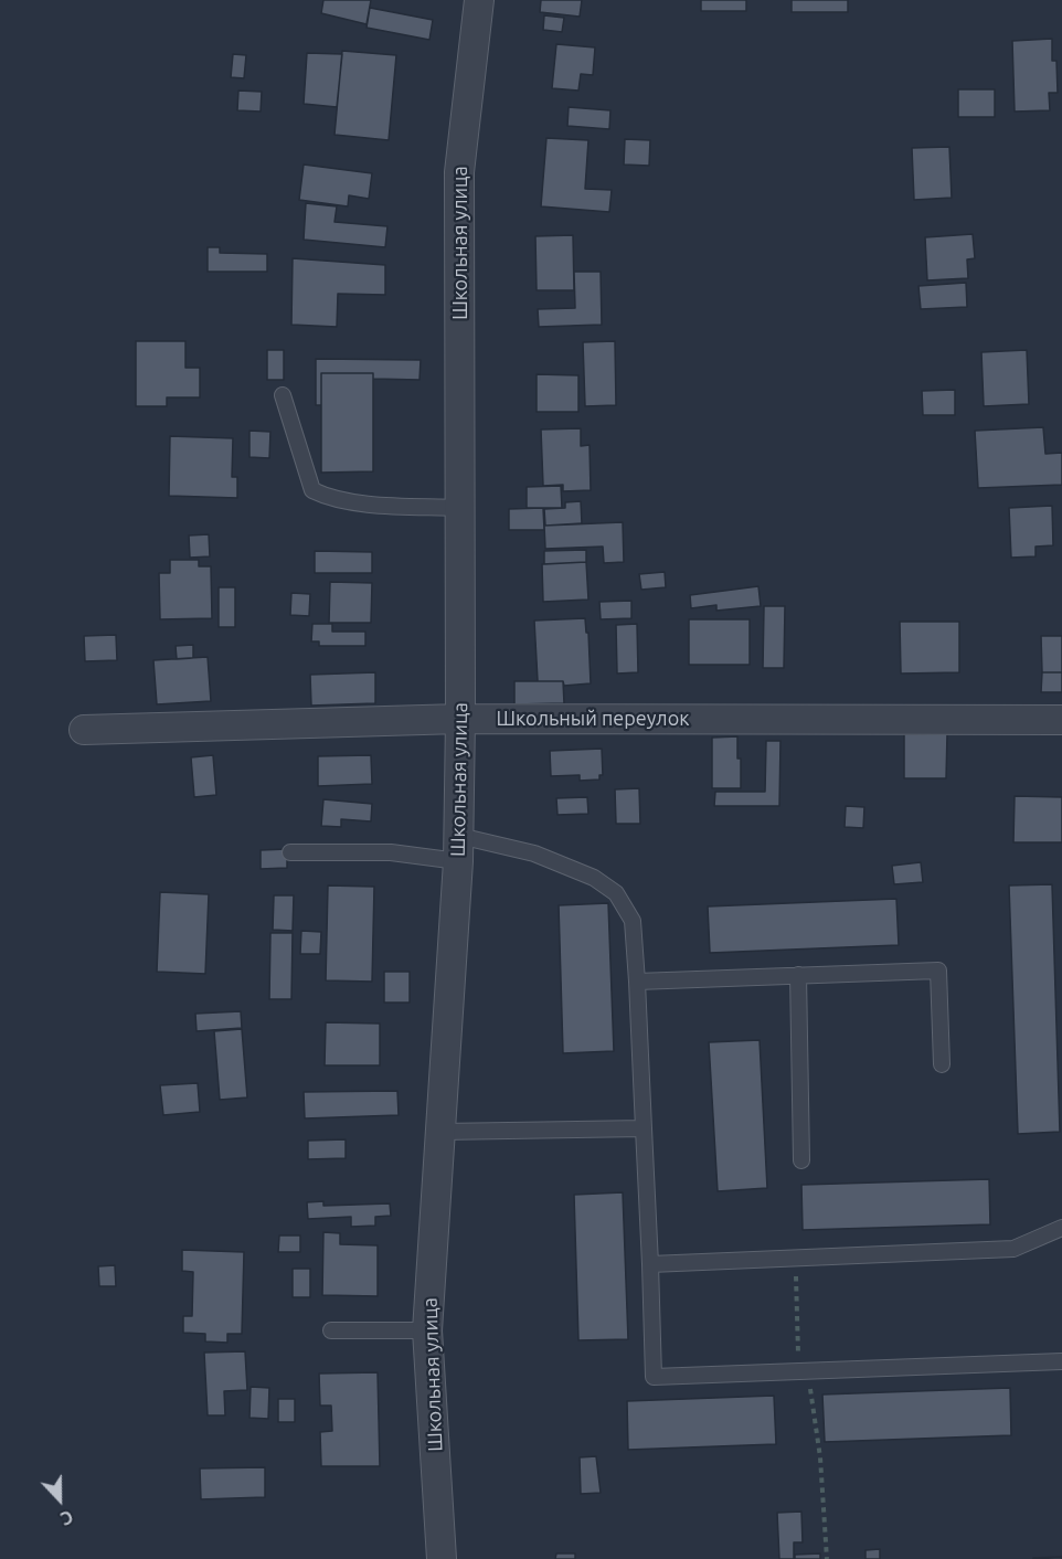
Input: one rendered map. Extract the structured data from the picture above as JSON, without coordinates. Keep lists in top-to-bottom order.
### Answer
{
  "streets": {
    "street": ["Школьная улица", "Школьный переулок"]
  },
  "crossings": [
    ["Школьная улица", "Школьный переулок"]
  ],
  "north": "bottom"
}
